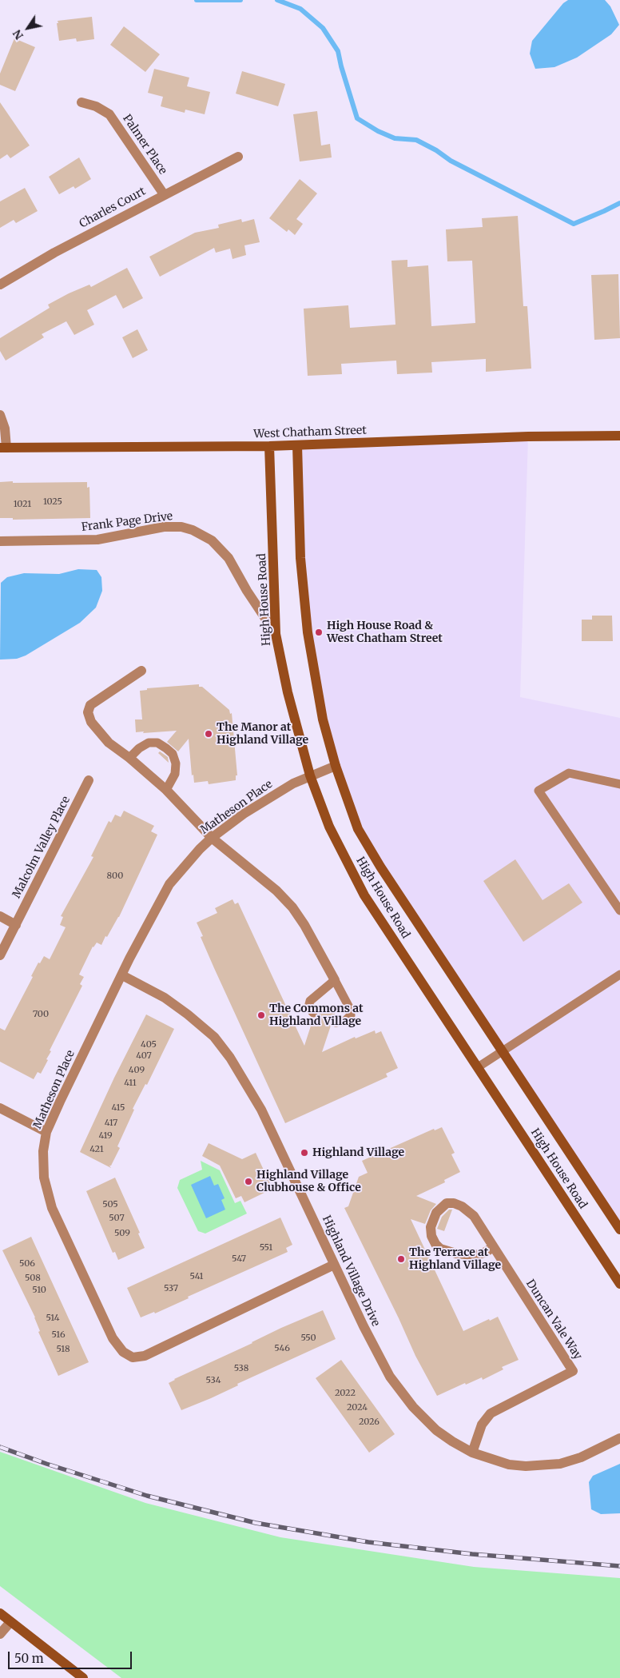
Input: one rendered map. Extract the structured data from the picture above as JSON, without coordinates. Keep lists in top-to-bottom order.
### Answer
{
  "streets": {
    "main road": ["West Chatham Street", "High House Road"],
    "street": [
      "Palmer Place",
      "Charles Court",
      "Frank Page Drive",
      "Matheson Place",
      "Malcolm Valley Place",
      "Highland Village Drive",
      "Duncan Vale Way"
    ]
  },
  "crossings": [
    ["Palmer Place", "Charles Court"],
    ["West Chatham Street", "High House Road"],
    ["Frank Page Drive", "High House Road"],
    ["High House Road", "Matheson Place"],
    ["Matheson Place", "Highland Village Drive"],
    ["Highland Village Drive", "Duncan Vale Way"]
  ],
  "places": [
    "High House Road & West Chatham Street",
    "The Manor at Highland Village",
    "The Commons at Highland Village",
    "Highland Village",
    "Highland Village Clubhouse & Office",
    "The Terrace at Highland Village"
  ],
  "house_numbers": [
    "1025",
    "1021",
    "800",
    "700",
    "405",
    "407",
    "409",
    "411",
    "415",
    "417",
    "419",
    "421",
    "505",
    "507",
    "509",
    "551",
    "547",
    "506",
    "541",
    "508",
    "537",
    "510",
    "514",
    "516",
    "550",
    "546",
    "518",
    "538",
    "534",
    "2022",
    "2024",
    "2026"
  ],
  "scale_bar": "50 m",
  "north": "bottom left"
}
